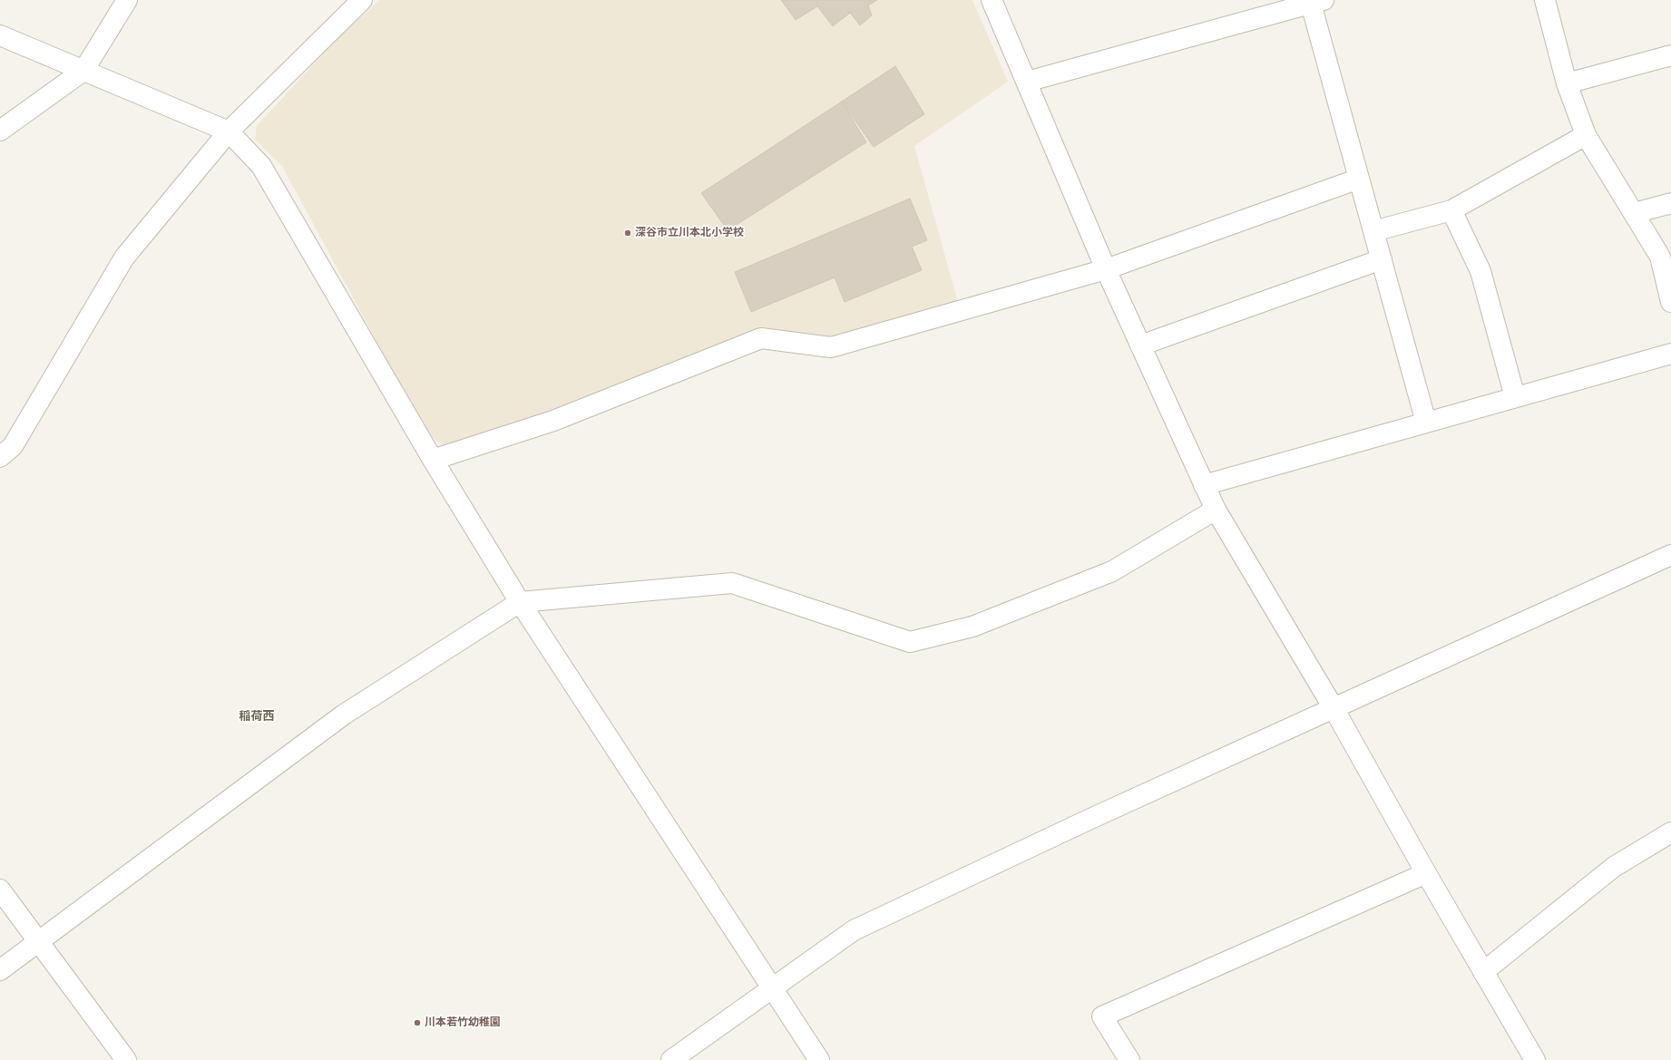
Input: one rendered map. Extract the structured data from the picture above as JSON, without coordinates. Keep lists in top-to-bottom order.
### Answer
{
  "districts": ["稲荷西"],
  "places": ["深谷市立川本北小学校", "川本若竹幼稚園"]
}
